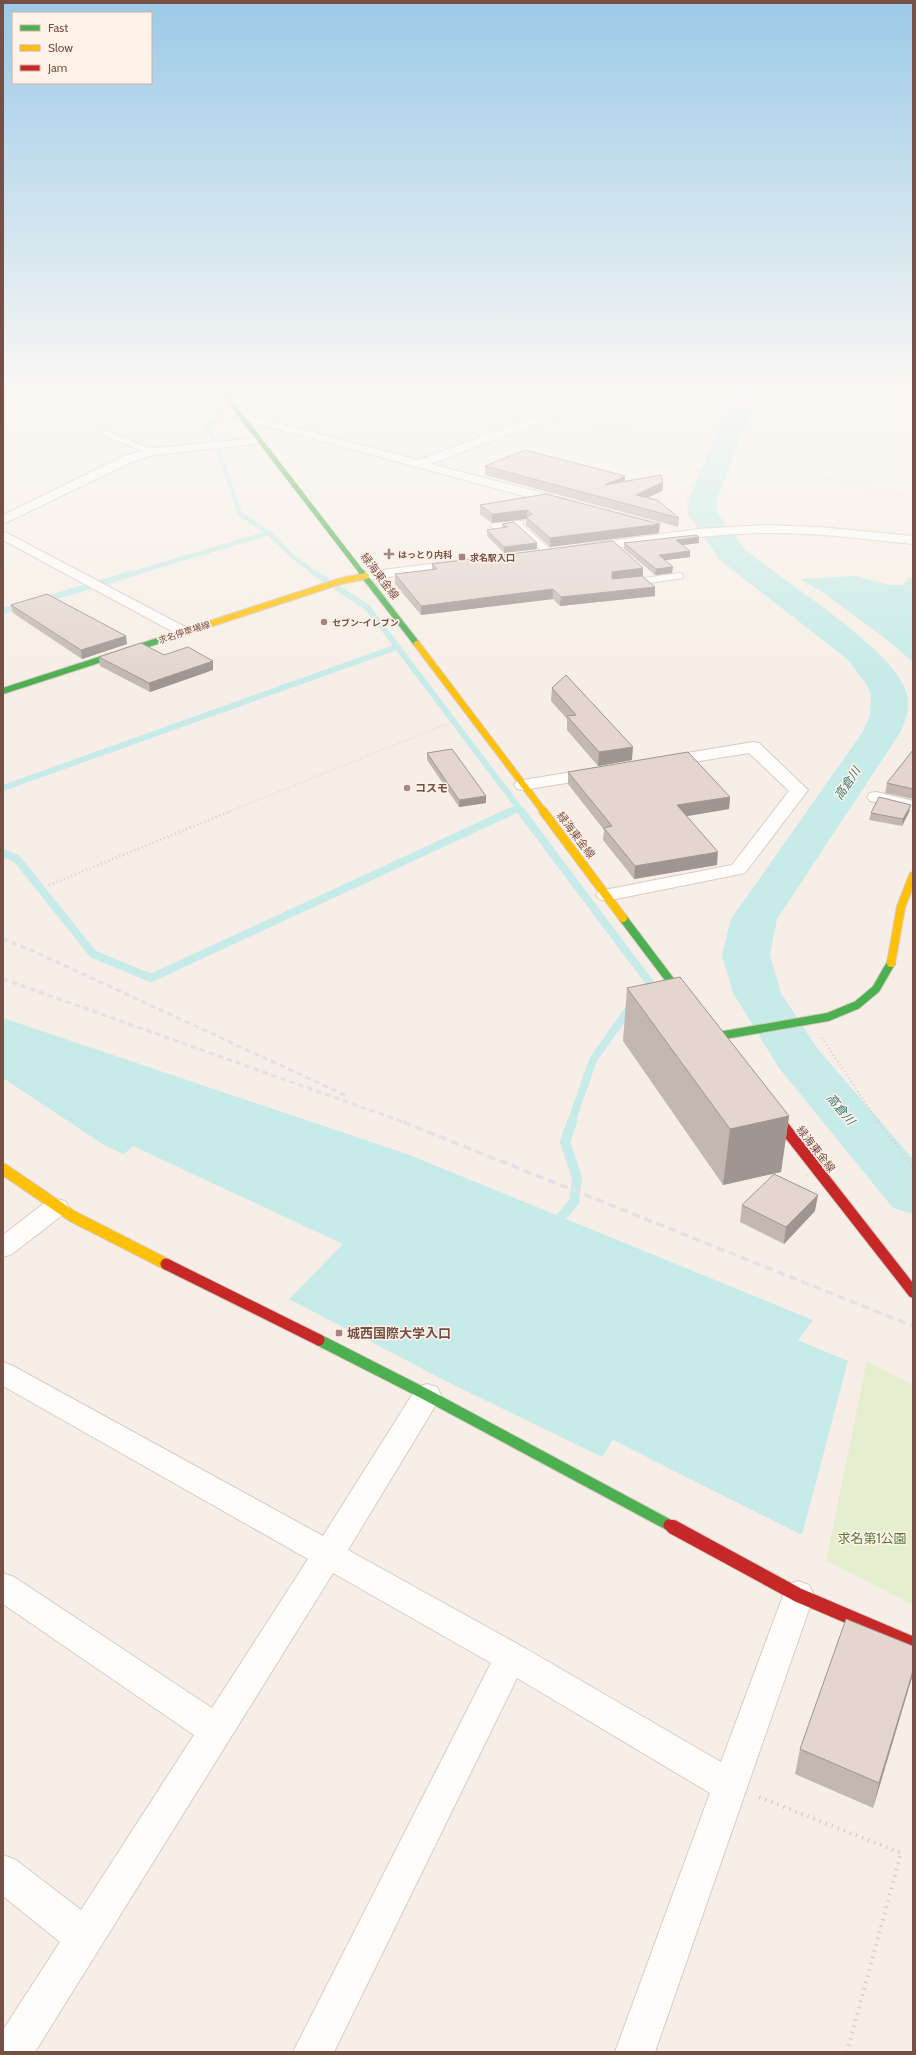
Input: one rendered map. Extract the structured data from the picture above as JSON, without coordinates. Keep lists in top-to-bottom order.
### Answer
{
  "streets": {
    "main road": ["緑海東金線", "求名停車場線"]
  },
  "crossings": [
    ["緑海東金線", "求名停車場線"]
  ],
  "water": ["高倉川"],
  "parks": ["求名第1公園"],
  "places": {
    "health": ["はっとり内科"],
    "transit": ["求名駅入口", "城西国際大学入口"],
    "other": ["セブン-イレブン", "コスモ"]
  },
  "legend": ["Fast", "Slow", "Jam"]
}
